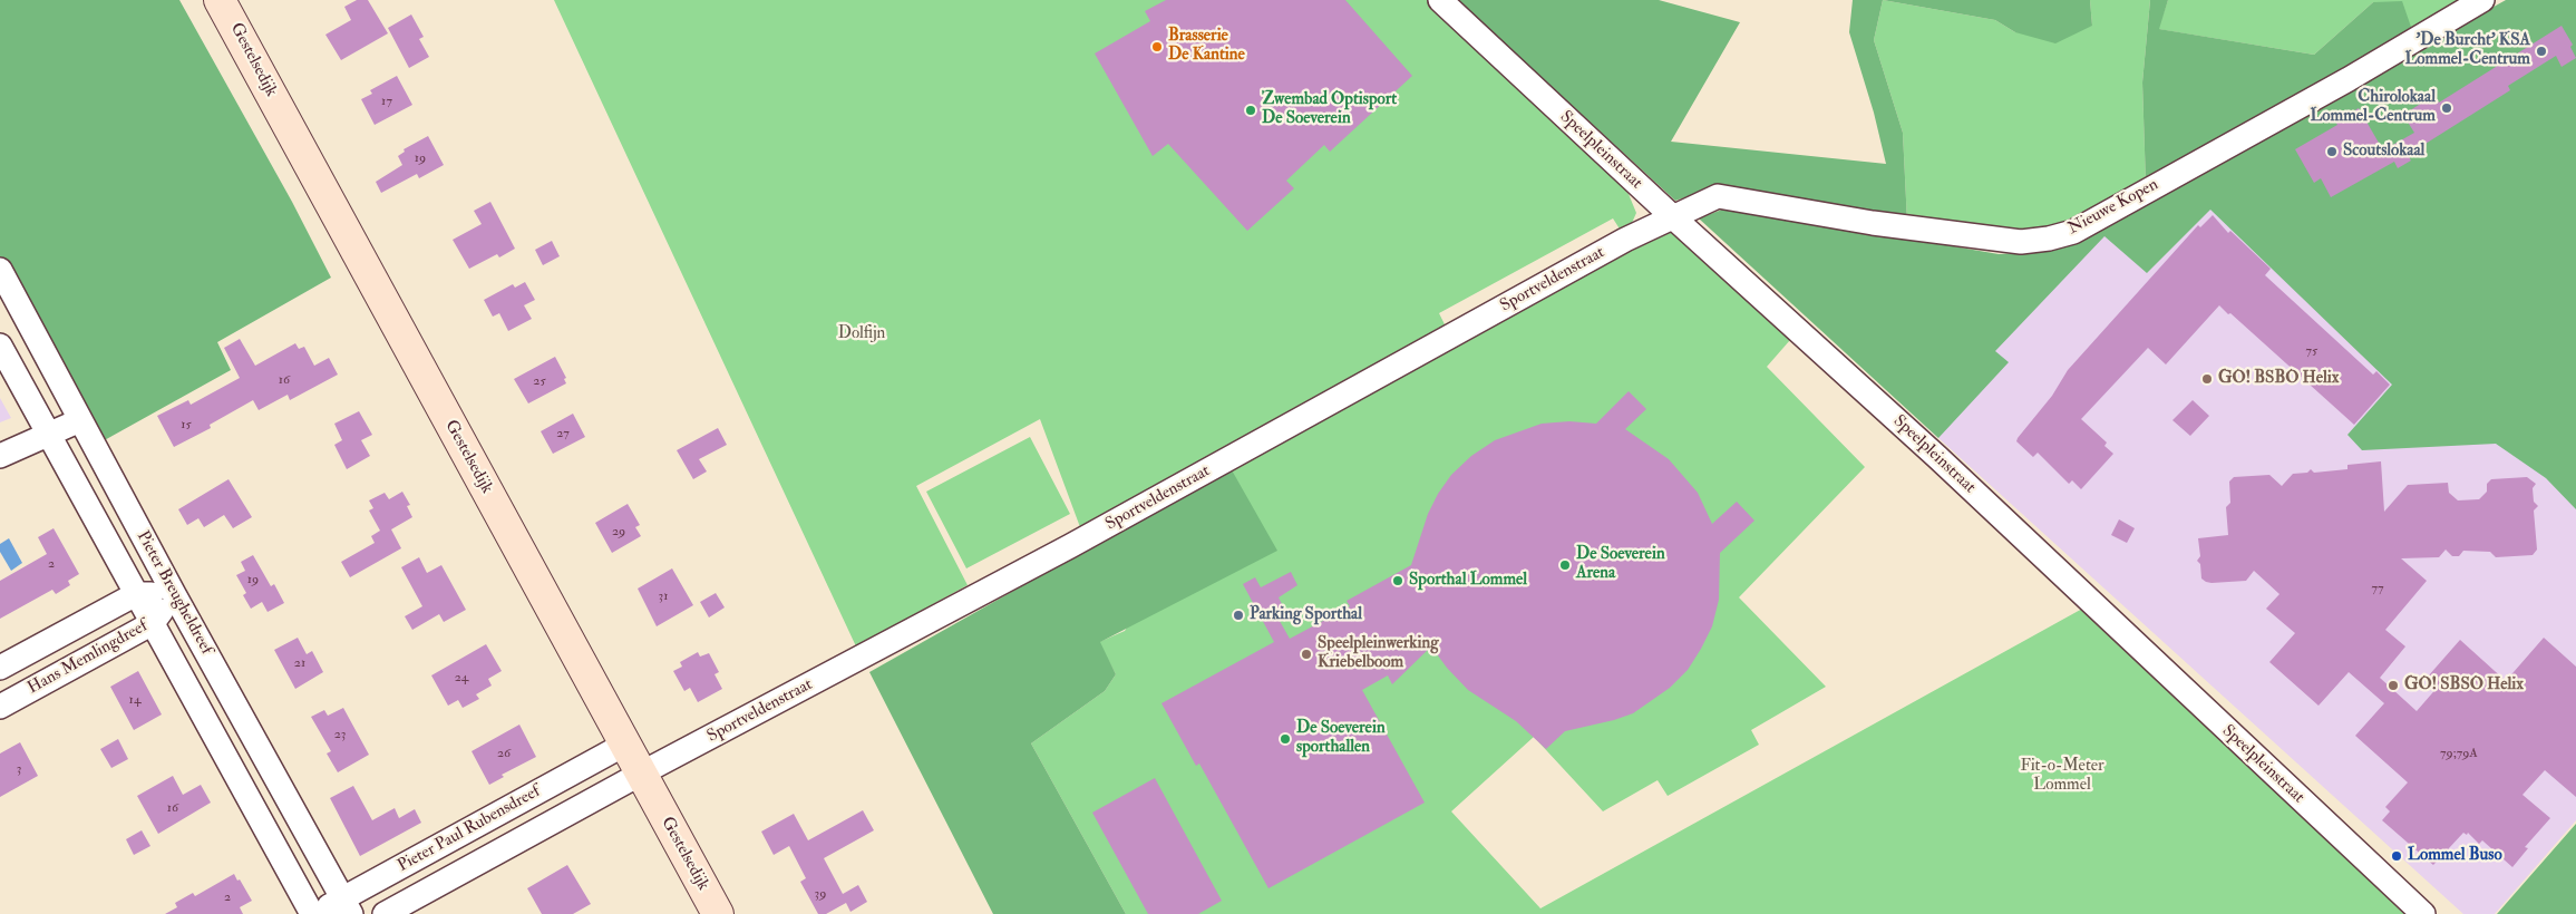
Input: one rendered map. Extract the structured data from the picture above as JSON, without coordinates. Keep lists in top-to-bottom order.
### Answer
{
  "streets": {
    "main road": ["Gestelsedijk"],
    "street": [
      "Speelpleinstraat",
      "Nieuwe Kopen",
      "Sportveldenstraat",
      "Pieter Breugheldreef",
      "Hans Memlingdreef",
      "Pieter Paul Rubensdreef"
    ]
  },
  "crossings": [
    ["Gestelsedijk", "Sportveldenstraat"],
    ["Gestelsedijk", "Pieter Paul Rubensdreef"],
    ["Speelpleinstraat", "Nieuwe Kopen"],
    ["Speelpleinstraat", "Sportveldenstraat"],
    ["Nieuwe Kopen", "Sportveldenstraat"],
    ["Sportveldenstraat", "Pieter Paul Rubensdreef"],
    ["Pieter Breugheldreef", "Hans Memlingdreef"],
    ["Pieter Breugheldreef", "Pieter Paul Rubensdreef"]
  ],
  "parks": ["Dolfijn", "Fit-o-Meter Lommel"],
  "places": [
    "Brasserie De Kantine",
    "'De Burcht' KSA Lommel-Centrum",
    "Chirolokaal Lommel-Centrum",
    "Zwembad Optisport De Soeverein",
    "Scoutslokaal",
    "GO! BSBO Helix",
    "De Soeverein Arena",
    "Sporthal Lommel",
    "Parking Sporthal",
    "Speelpleinwerking Kriebelboom",
    "GO! SBSO Helix",
    "De Soeverein sporthallen",
    "Lommel Buso"
  ],
  "house_numbers": [
    "17",
    "19",
    "75",
    "16",
    "25",
    "15",
    "27",
    "29",
    "2",
    "19",
    "77",
    "31",
    "21",
    "24",
    "14",
    "23",
    "26",
    "79;79A",
    "3",
    "16",
    "39",
    "2"
  ]
}
